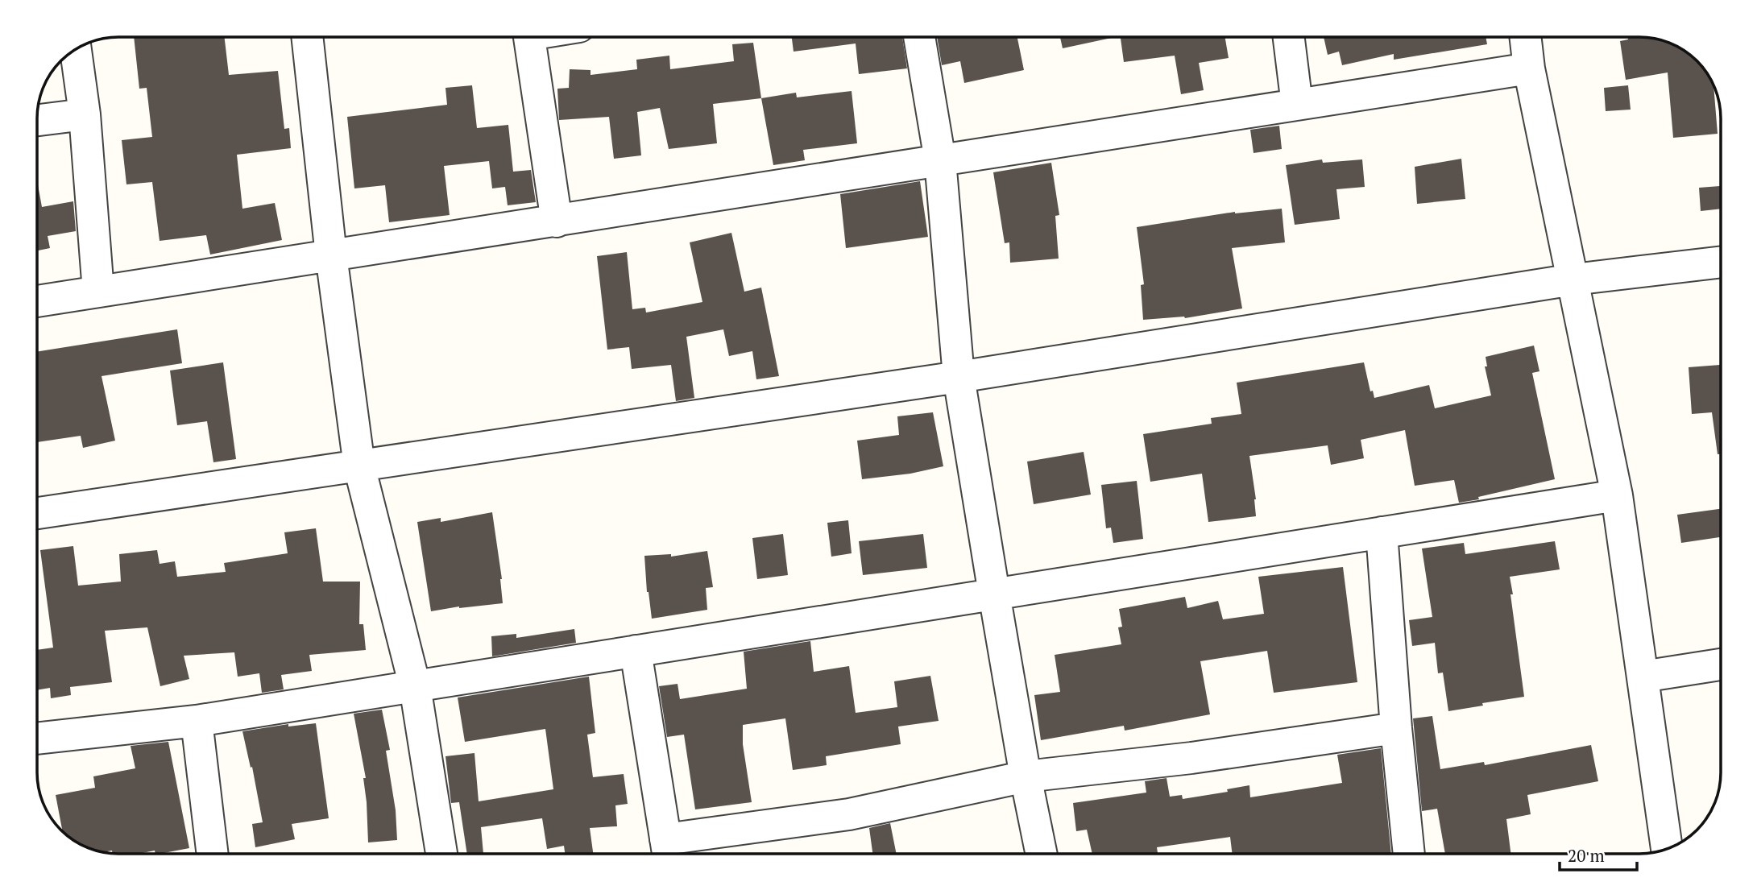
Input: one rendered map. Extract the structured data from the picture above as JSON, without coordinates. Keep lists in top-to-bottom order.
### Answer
{
  "scale_bar": "20 m"
}
